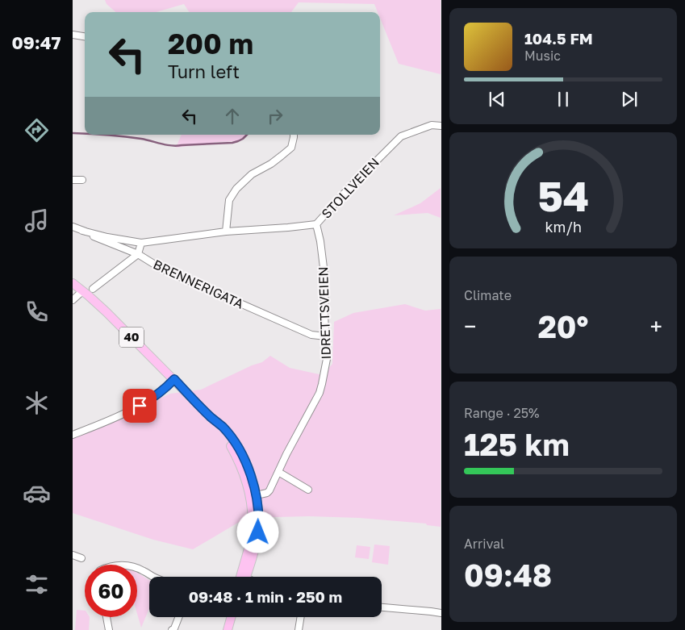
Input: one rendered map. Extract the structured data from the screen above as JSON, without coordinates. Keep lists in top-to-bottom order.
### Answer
{
  "streets": {
    "main road": ["40"],
    "street": ["STOLLVEIEN", "BRENNERIGATA", "IDRETTSVEIEN"]
  },
  "crossings": [
    ["STOLLVEIEN", "BRENNERIGATA"],
    ["STOLLVEIEN", "IDRETTSVEIEN"],
    ["BRENNERIGATA", "IDRETTSVEIEN"],
    ["IDRETTSVEIEN", "40"]
  ],
  "page": {
    "tabs": "09:47",
    "turn": ["200 m", "Turn left"],
    "song": ["104.5 FM", "Music"],
    "tile": [
      "Climate",
      ["Range · 25%", "125 km"],
      ["Arrival", "09:48"]
    ],
    "heat": ["−", "20°", "+"],
    "limit": "60",
    "trip": "09:48 · 1 min · 250 m",
    "gauge": ["54", "km/h"]
  }
}
